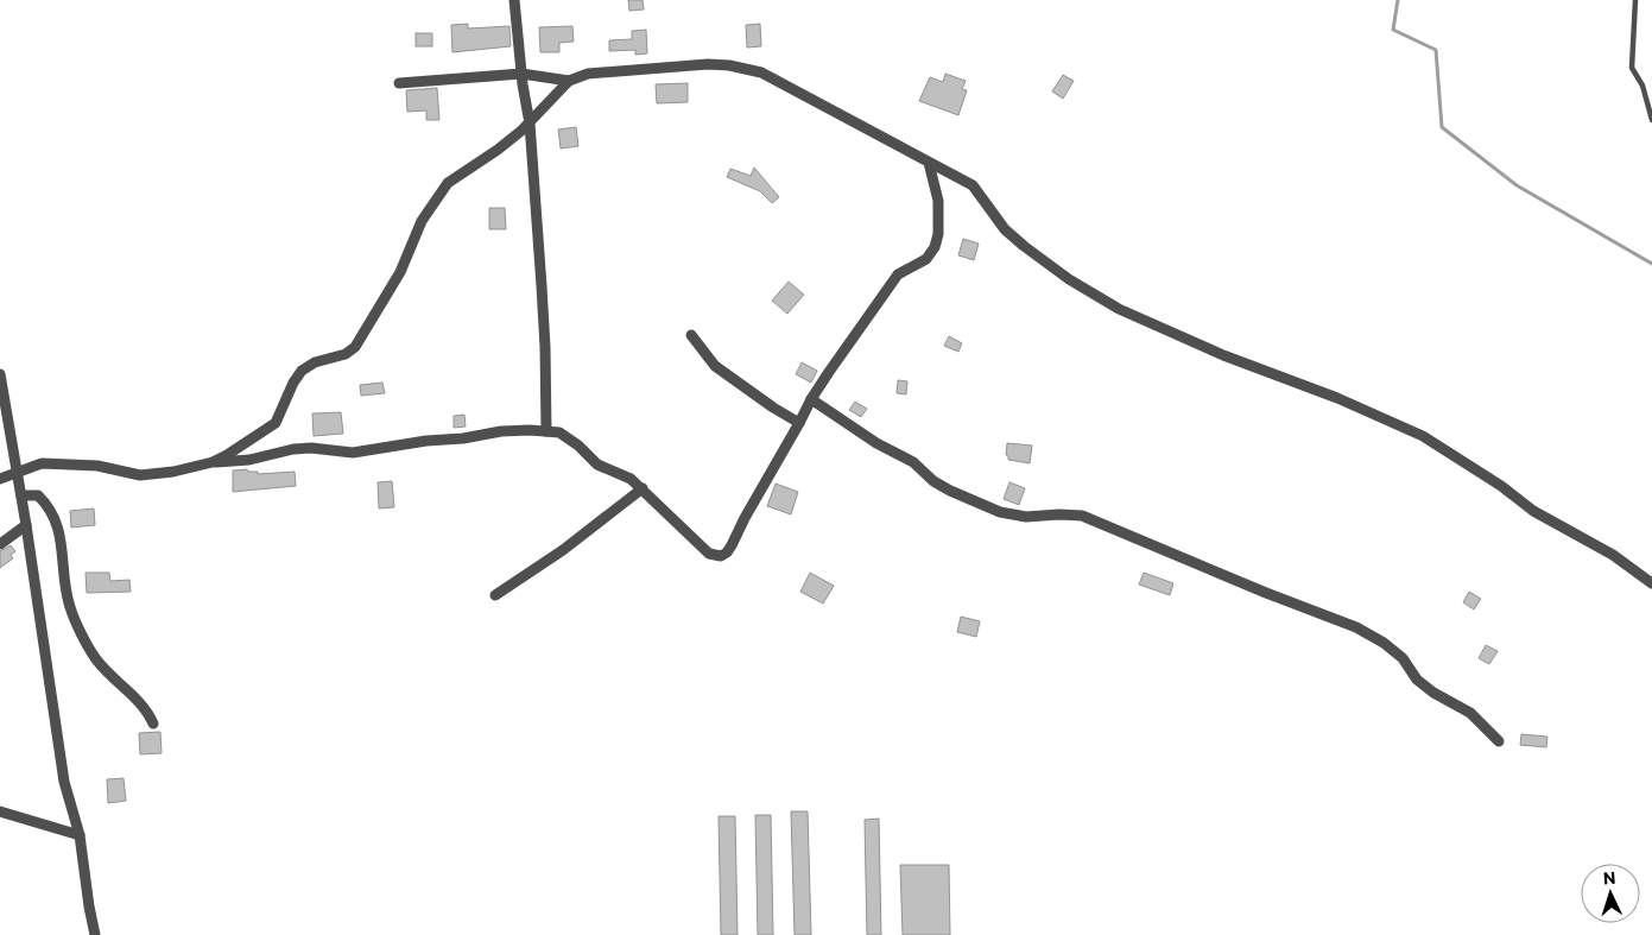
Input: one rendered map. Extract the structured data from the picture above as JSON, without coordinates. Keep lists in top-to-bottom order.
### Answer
{
  "north": "top"
}
